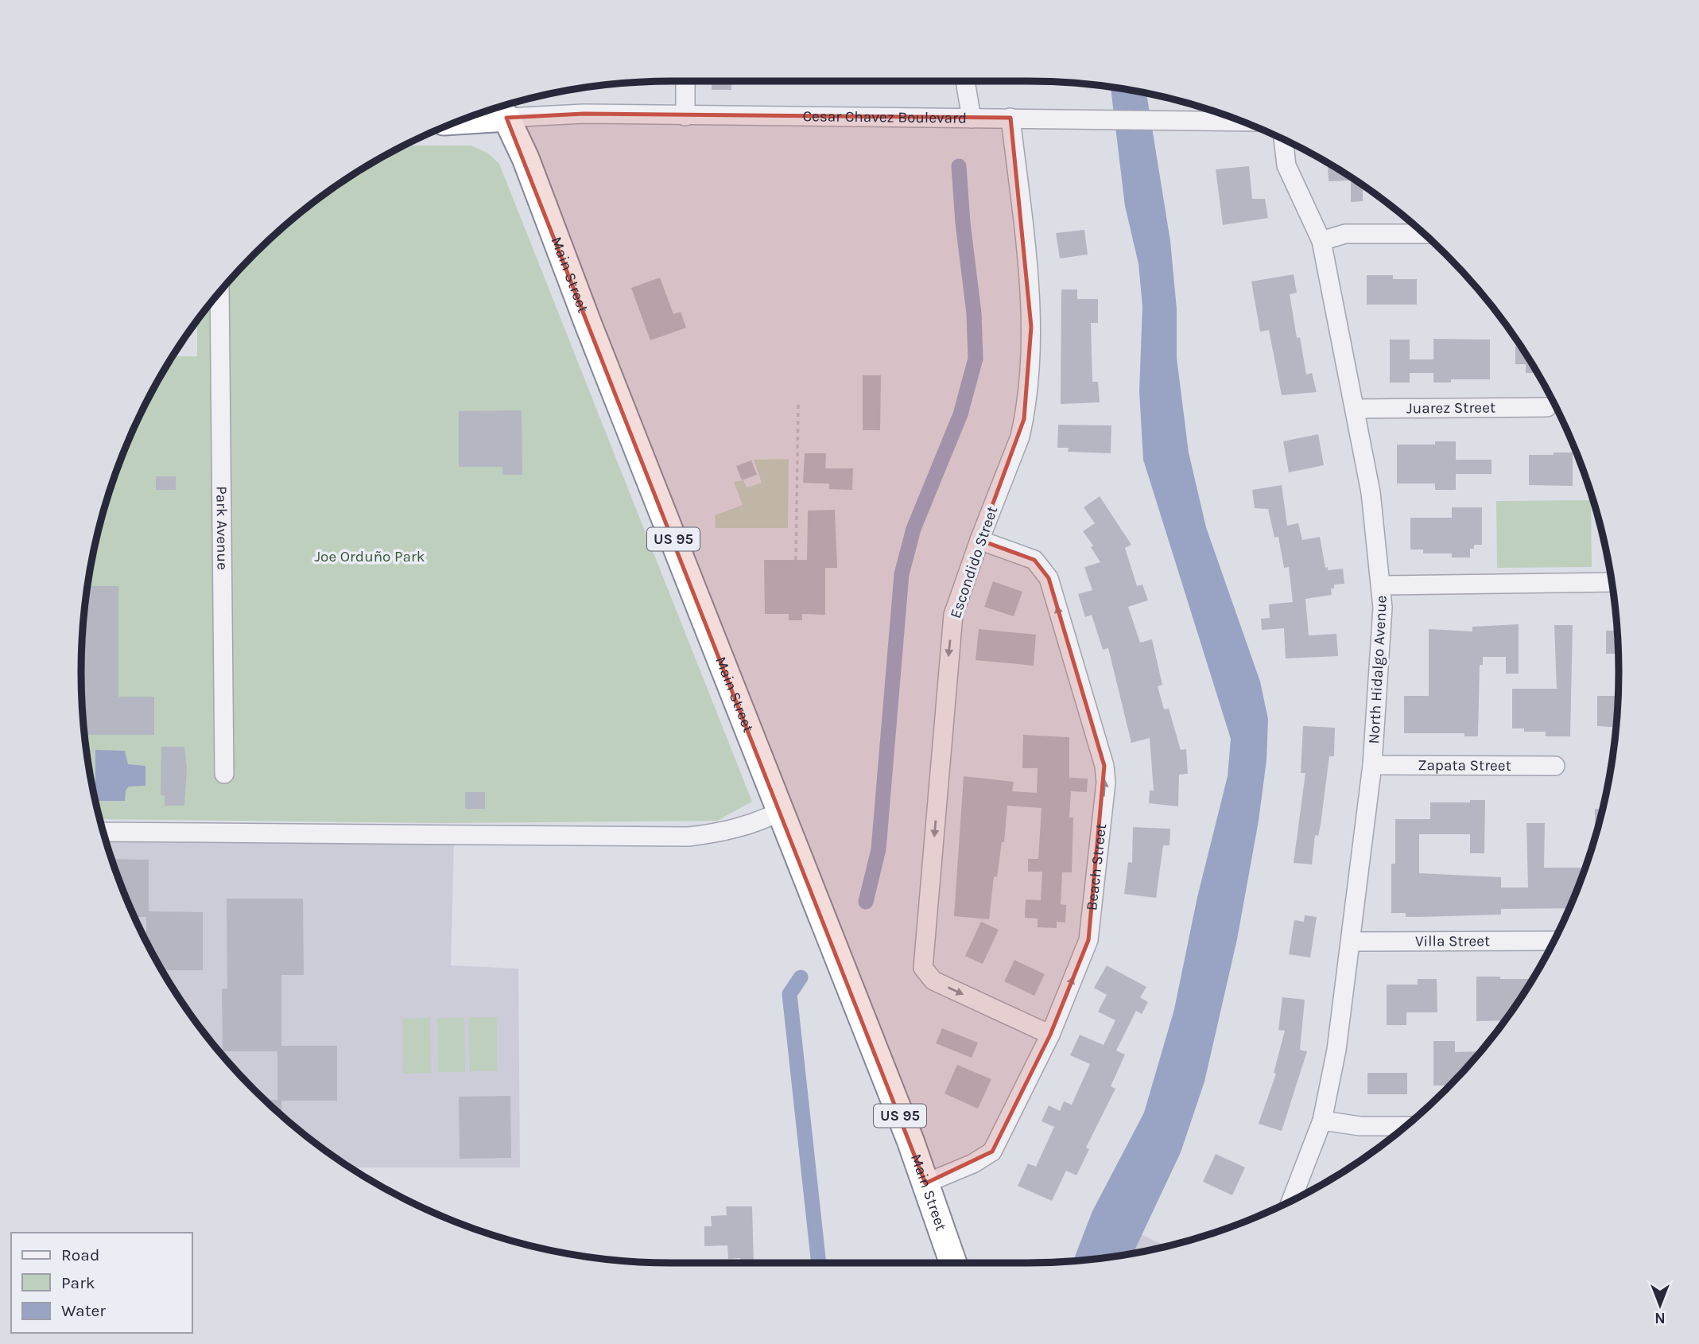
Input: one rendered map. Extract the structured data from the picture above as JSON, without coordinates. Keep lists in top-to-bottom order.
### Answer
{
  "streets": {
    "highway": ["Main Street", "US 95"],
    "street": [
      "Cesar Chavez Boulevard",
      "Juarez Street",
      "Park Avenue",
      "Escondido Street",
      "North Hidalgo Avenue",
      "Zapata Street",
      "Beach Street",
      "Villa Street"
    ]
  },
  "crossings": [
    ["Cesar Chavez Boulevard", "Escondido Street"],
    ["Main Street", "Beach Street"],
    ["Juarez Street", "North Hidalgo Avenue"],
    ["Escondido Street", "Beach Street"],
    ["North Hidalgo Avenue", "Zapata Street"],
    ["North Hidalgo Avenue", "Villa Street"]
  ],
  "one_way": ["Escondido Street", "Beach Street"],
  "parks": ["Joe Orduño Park"],
  "legend": ["Road", "Park", "Water"],
  "north": "bottom"
}
